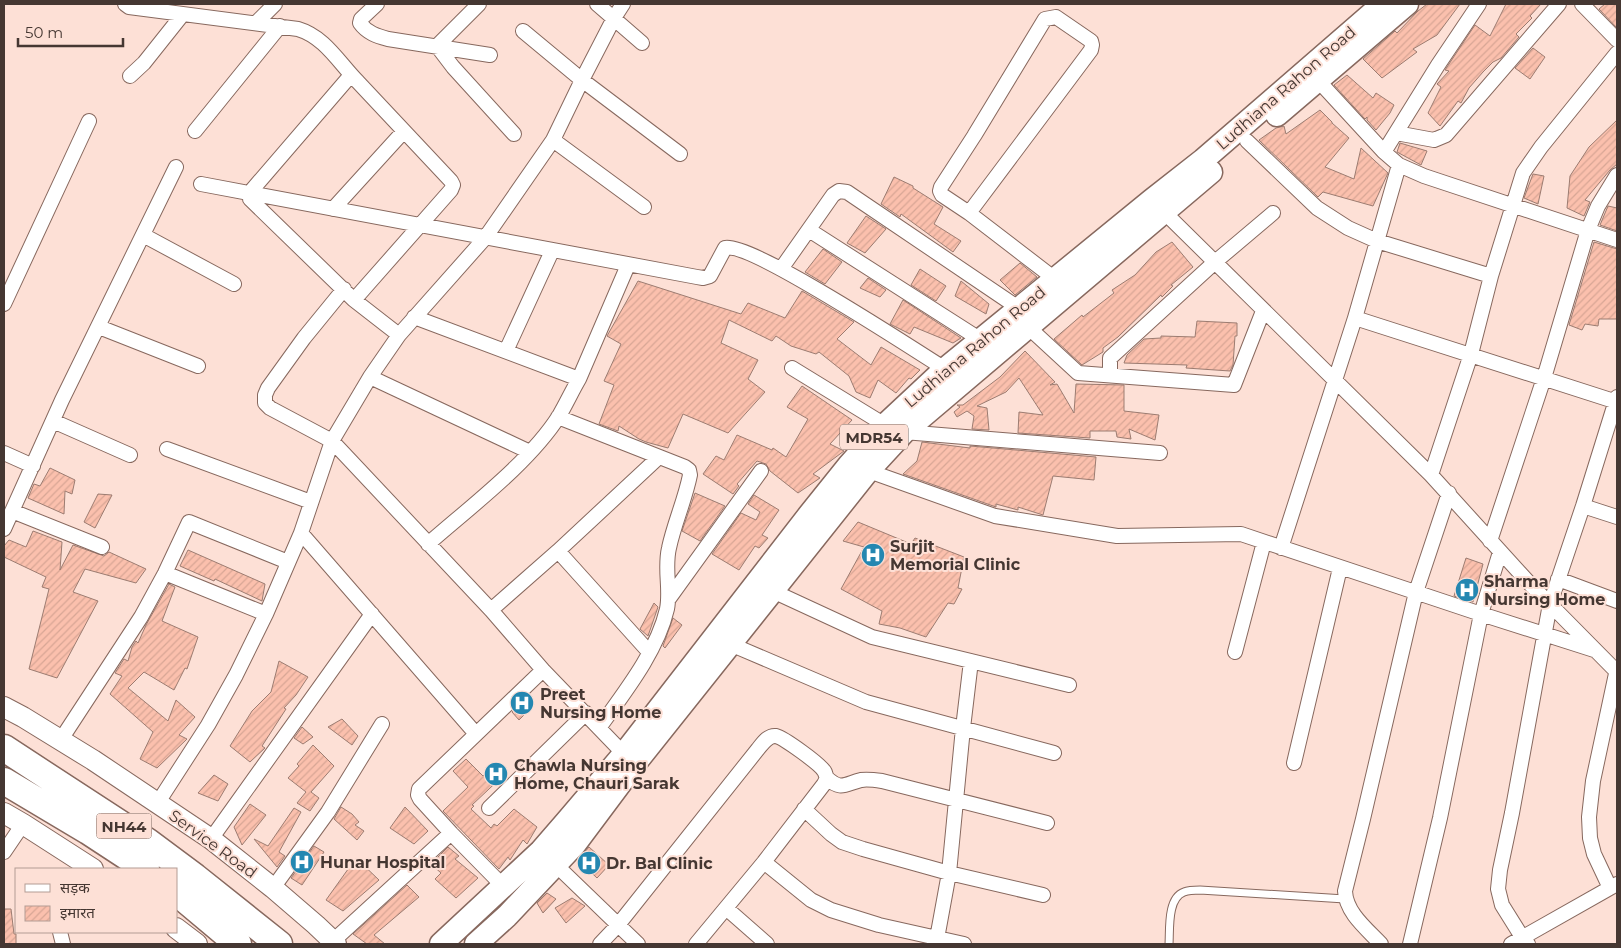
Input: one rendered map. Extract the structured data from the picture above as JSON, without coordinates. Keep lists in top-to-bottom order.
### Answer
{
  "streets": {
    "highway": ["NH44"],
    "main road": ["Ludhiana Rahon Road", "MDR54"],
    "street": ["Service Road"]
  },
  "places": {
    "hospital": [
      "Surjit Memorial Clinic",
      "Sharma Nursing Home",
      "Preet Nursing Home",
      "Chawla Nursing Home, Chauri Sarak",
      "Hunar Hospital",
      "Dr. Bal Clinic"
    ]
  },
  "legend": ["सड़क", "इमारत"],
  "scale_bar": "50 m"
}
